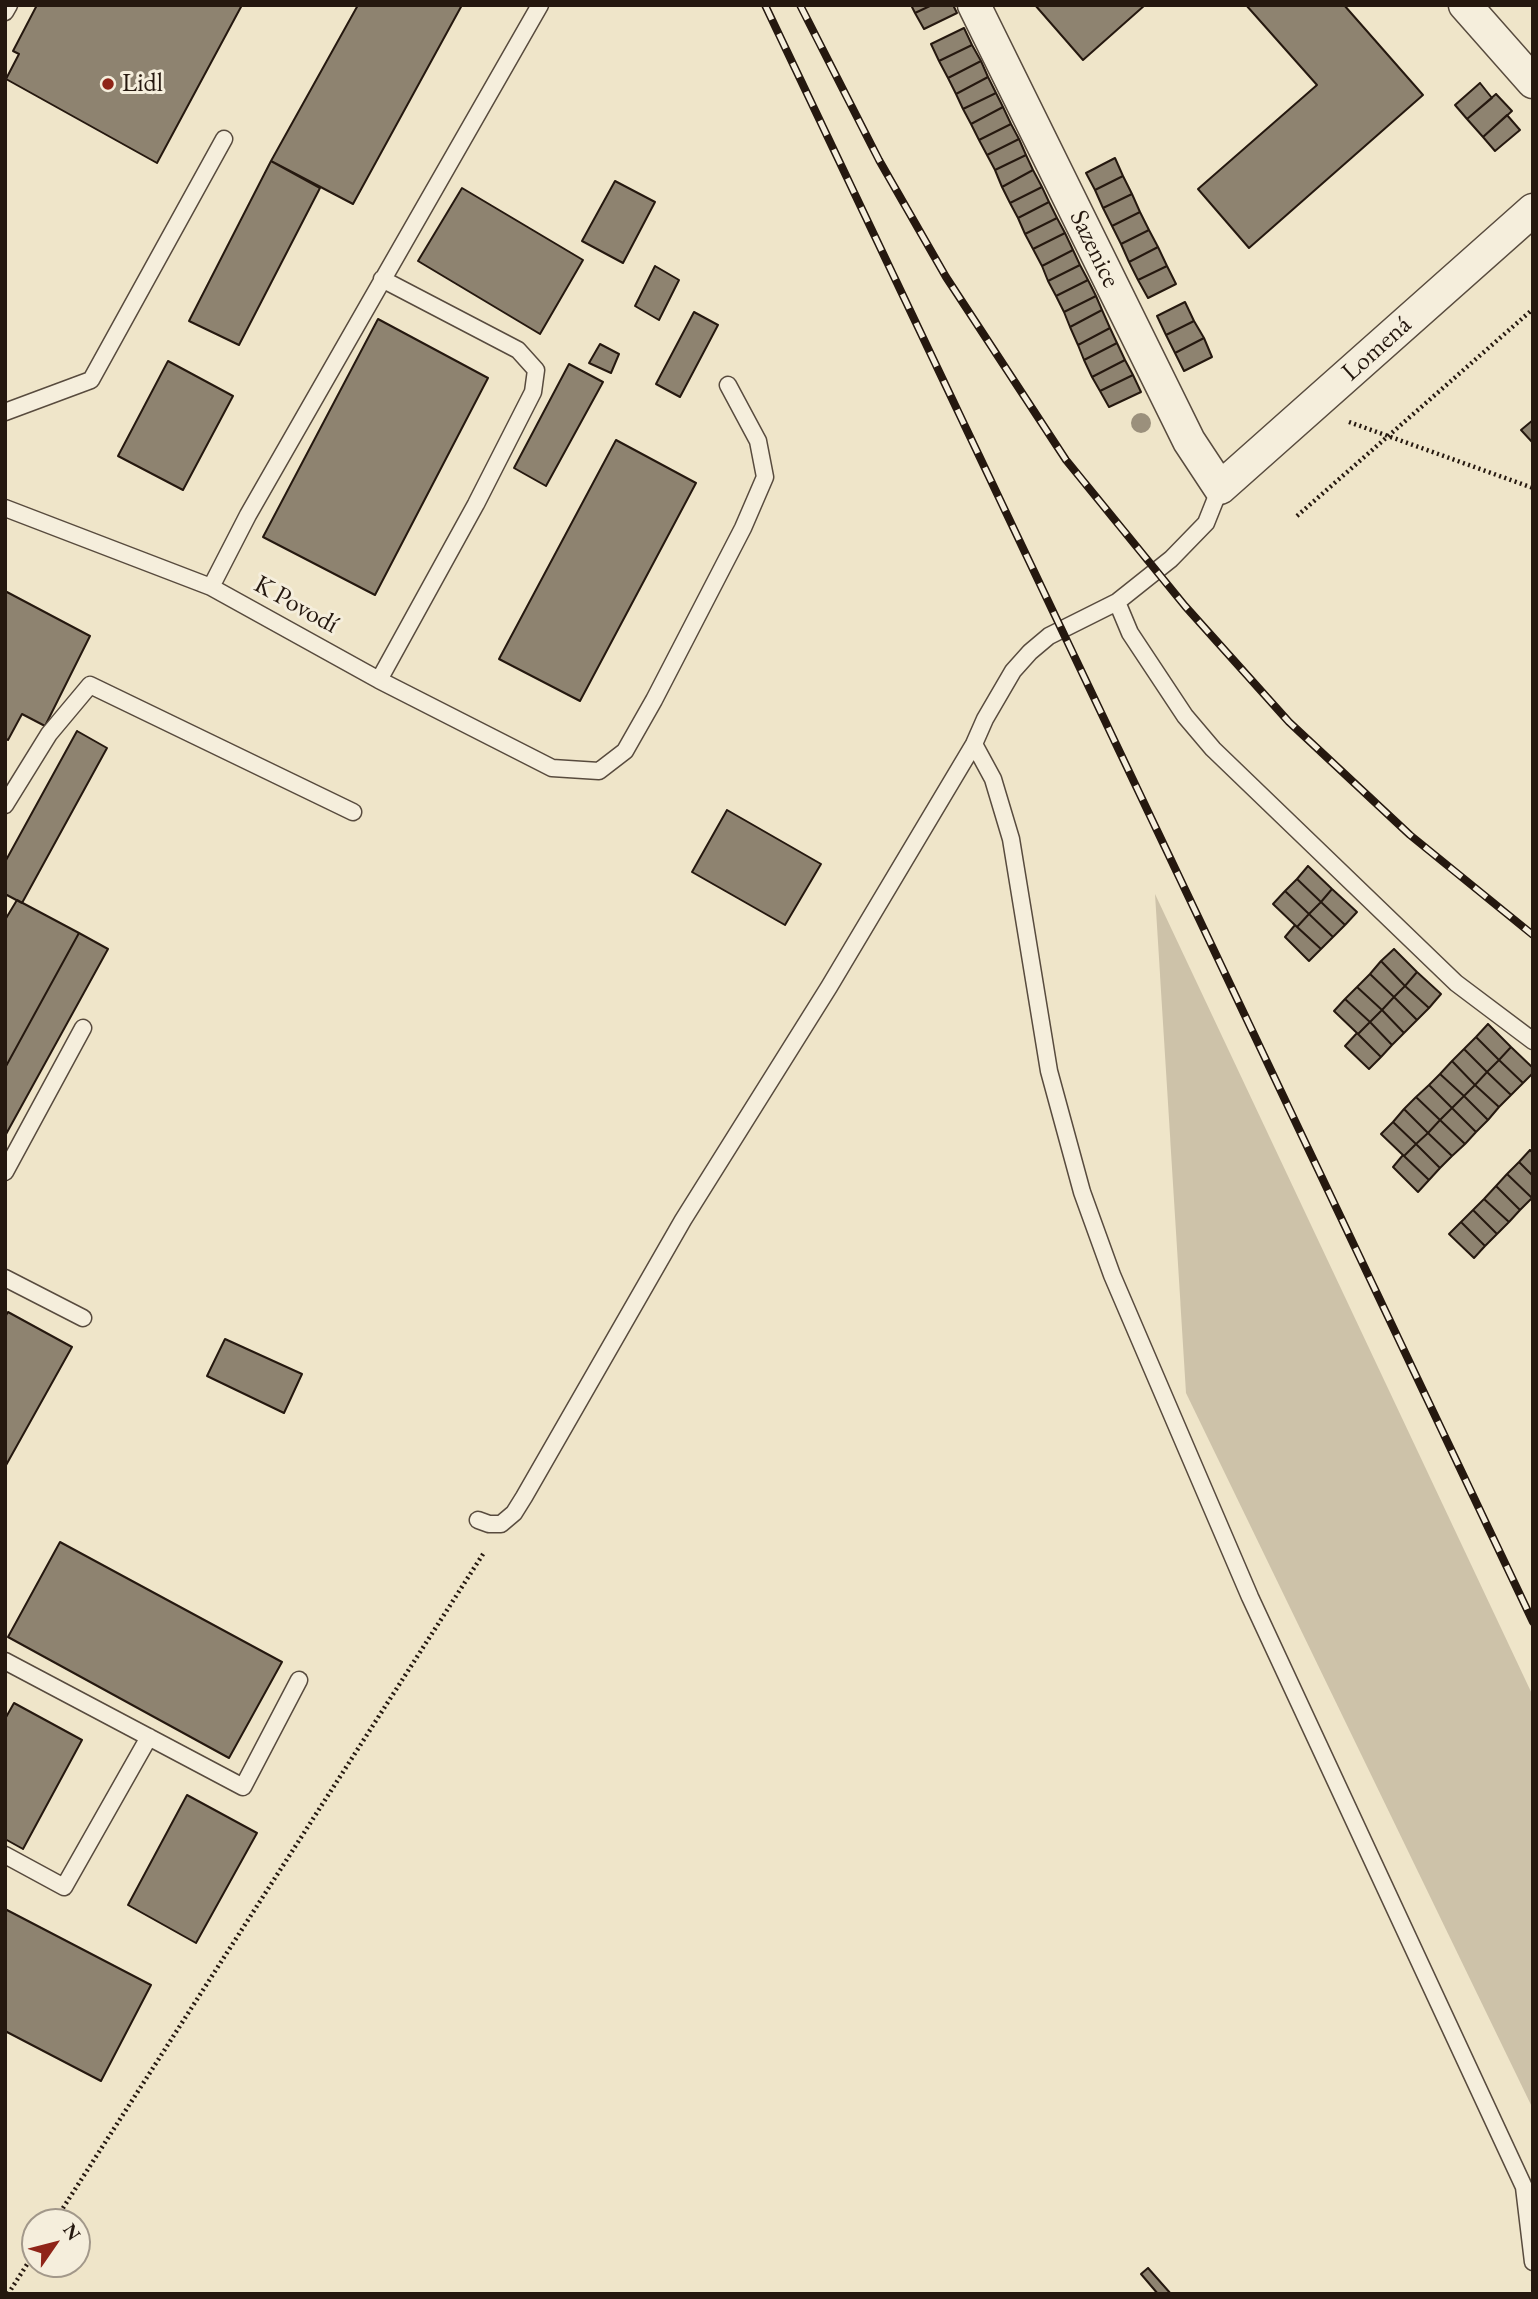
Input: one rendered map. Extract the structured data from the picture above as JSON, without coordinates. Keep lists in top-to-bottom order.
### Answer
{
  "streets": {
    "street": ["Sazenice", "Lomená"],
    "lane": ["K Povodí"]
  },
  "crossings": [
    ["Sazenice", "Lomená"]
  ],
  "places": ["Lidl"],
  "north": "top right"
}
